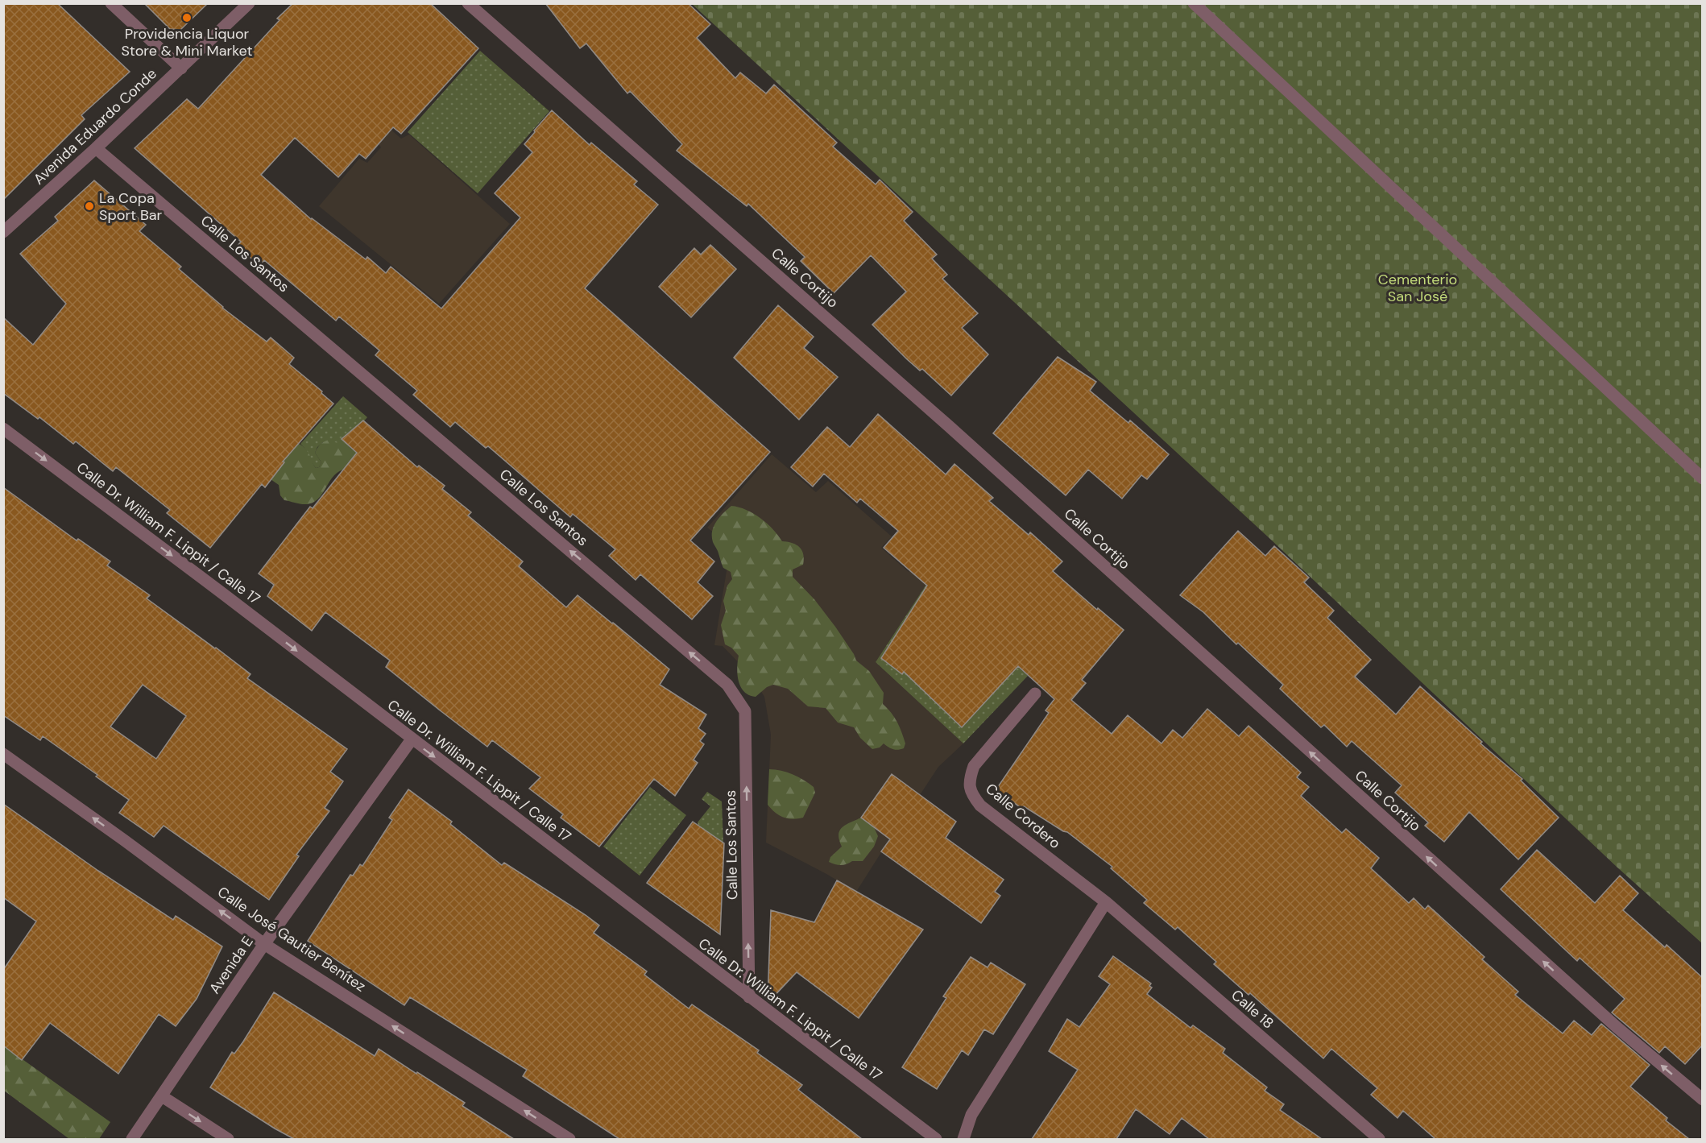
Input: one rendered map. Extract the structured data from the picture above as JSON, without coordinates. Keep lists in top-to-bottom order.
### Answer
{
  "streets": {
    "street": [
      "Avenida Eduardo Conde",
      "Calle Los Santos",
      "Calle Cortijo",
      "Calle Dr. William F. Lippit / Calle 17",
      "Calle Cordero",
      "Calle José Gautier Benítez",
      "Avenida E",
      "Calle 18"
    ]
  },
  "crossings": [
    ["Avenida Eduardo Conde", "Calle Los Santos"],
    ["Calle Los Santos", "Calle Dr. William F. Lippit / Calle 17"],
    ["Calle Dr. William F. Lippit / Calle 17", "Avenida E"],
    ["Calle Cordero", "Calle 18"],
    ["Calle José Gautier Benítez", "Avenida E"]
  ],
  "one_way": [
    "Calle Los Santos",
    "Calle Cortijo",
    "Calle Dr. William F. Lippit / Calle 17",
    "Calle José Gautier Benítez"
  ],
  "parks": ["Cementerio San José"],
  "places": ["Providencia Liquor Store & Mini Market", "La Copa Sport Bar"]
}
